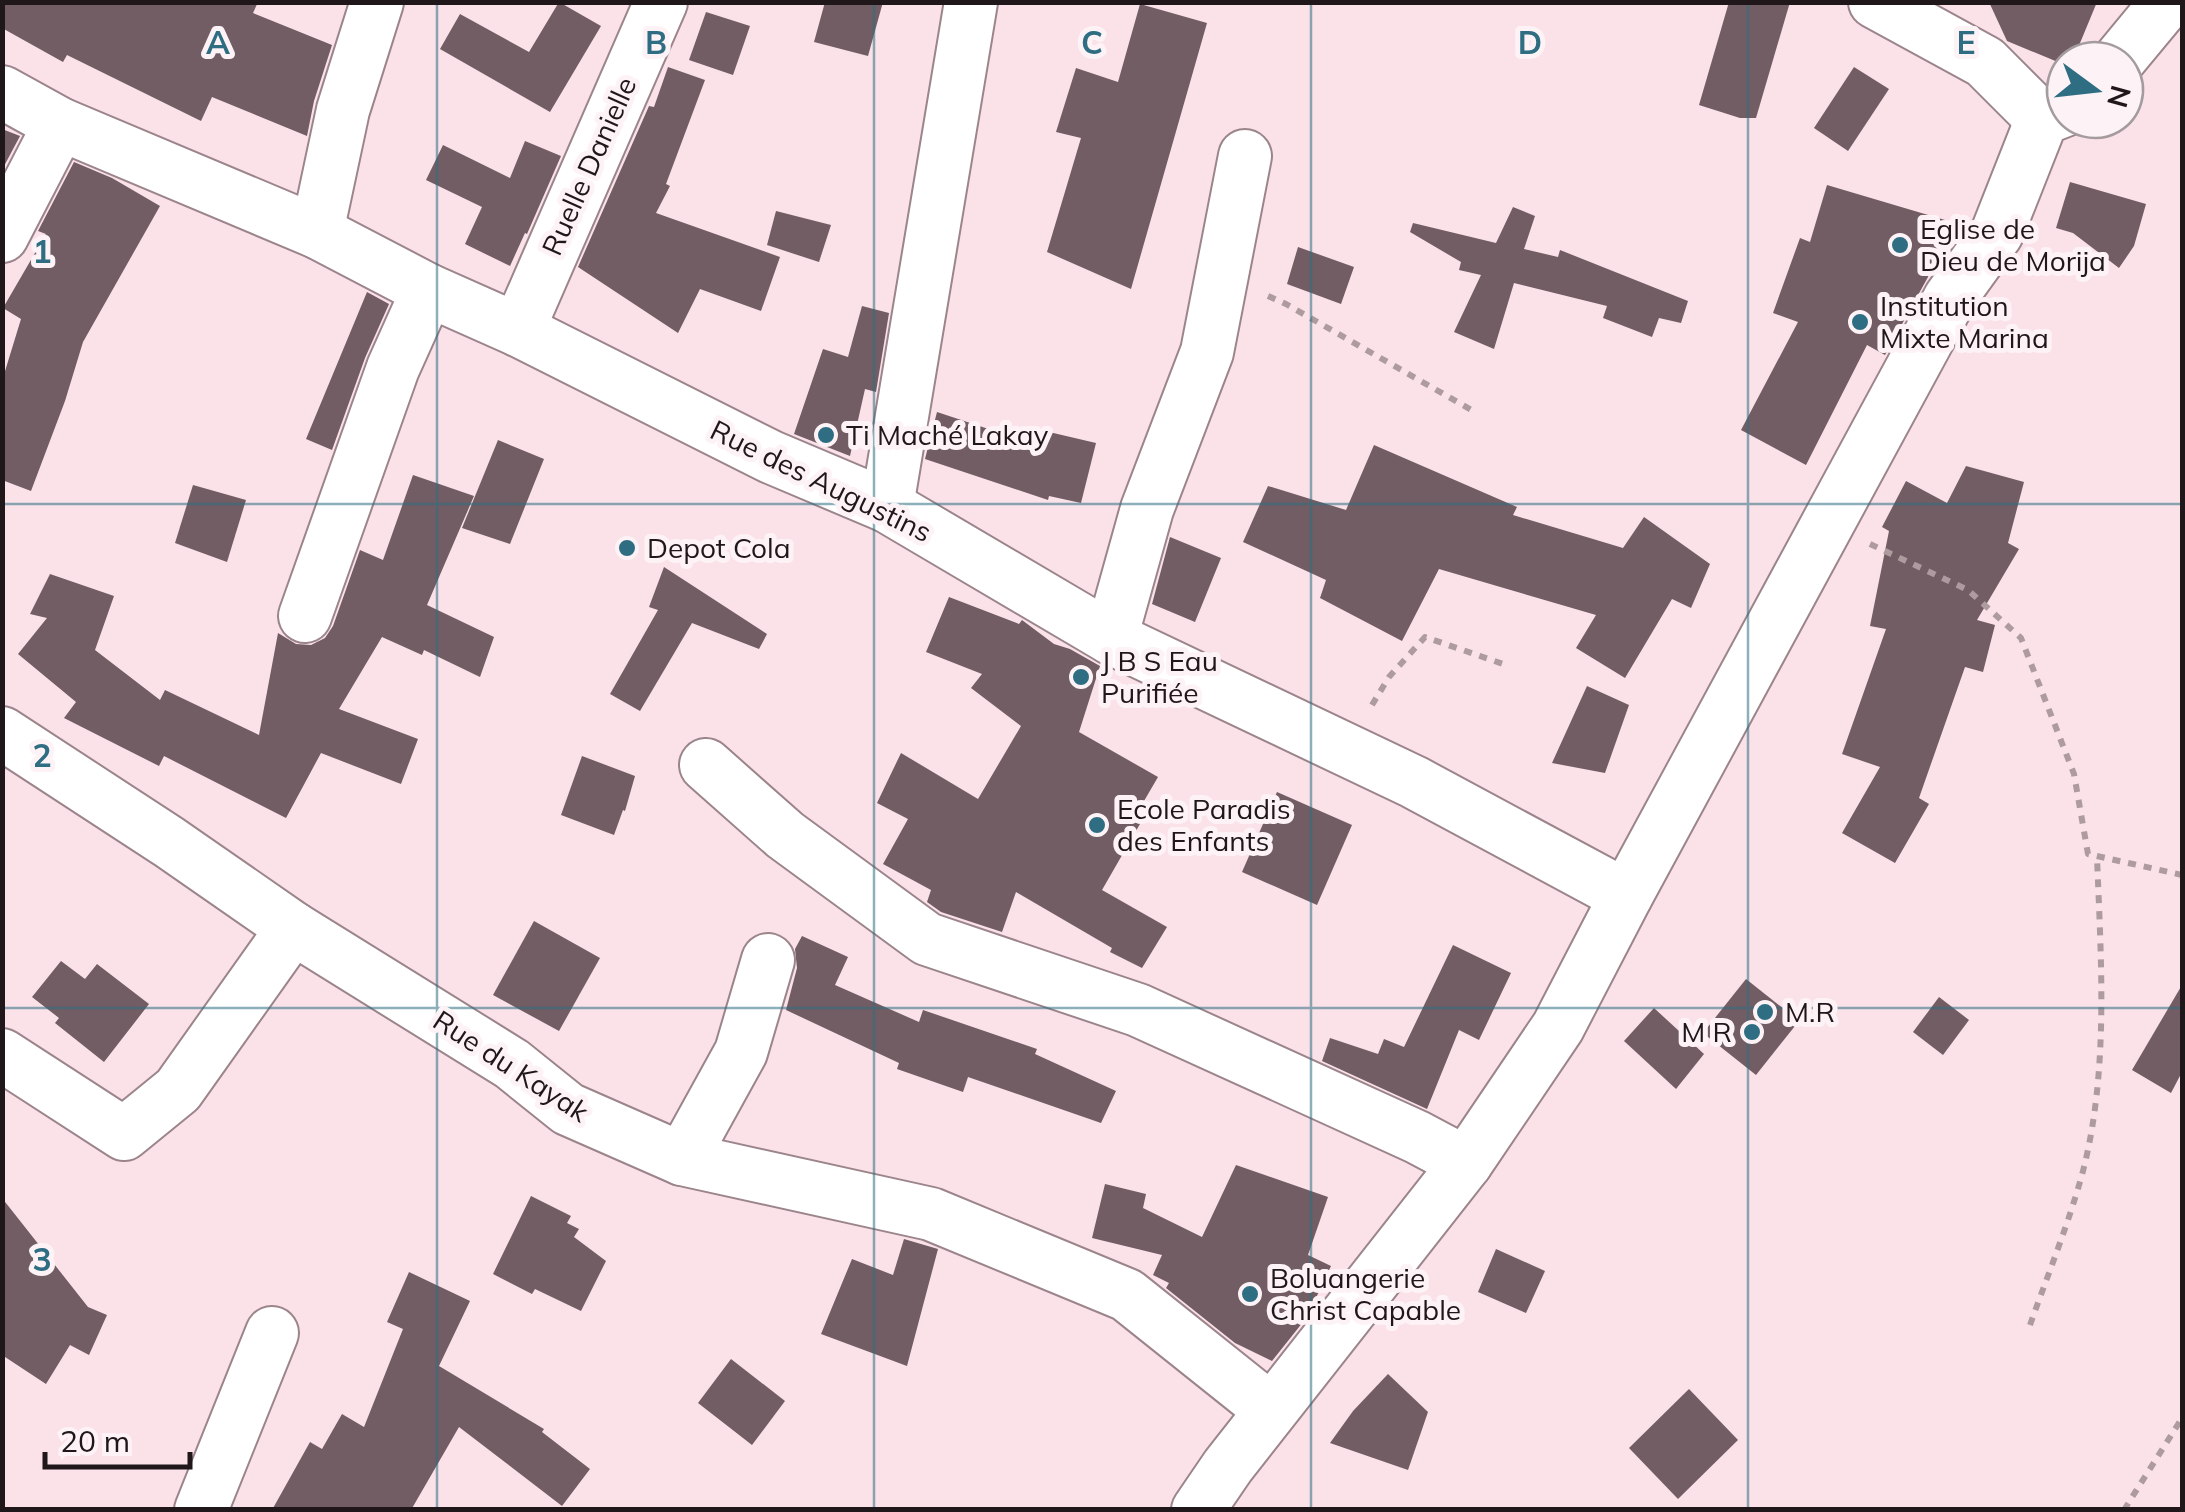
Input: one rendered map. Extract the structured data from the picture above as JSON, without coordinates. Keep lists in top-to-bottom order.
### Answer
{
  "streets": {
    "street": ["Ruelle Danielle", "Rue des Augustins", "Rue du Kayak"]
  },
  "crossings": [
    ["Ruelle Danielle", "Rue des Augustins"]
  ],
  "places": [
    "Eglise de Dieu de Morija",
    "Institution Mixte Marina",
    "Ti Maché Lakay",
    "Depot Cola",
    "J B S Eau Purifiée",
    "Ecole Paradis des Enfants",
    "M.R",
    "M R",
    "Boluangerie Christ Capable"
  ],
  "scale_bar": "20 m",
  "north": "right",
  "grid": {
    "columns": [
      "A",
      "B",
      "C",
      "D",
      "E"
    ],
    "rows": ["1", "2", "3"]
  }
}
